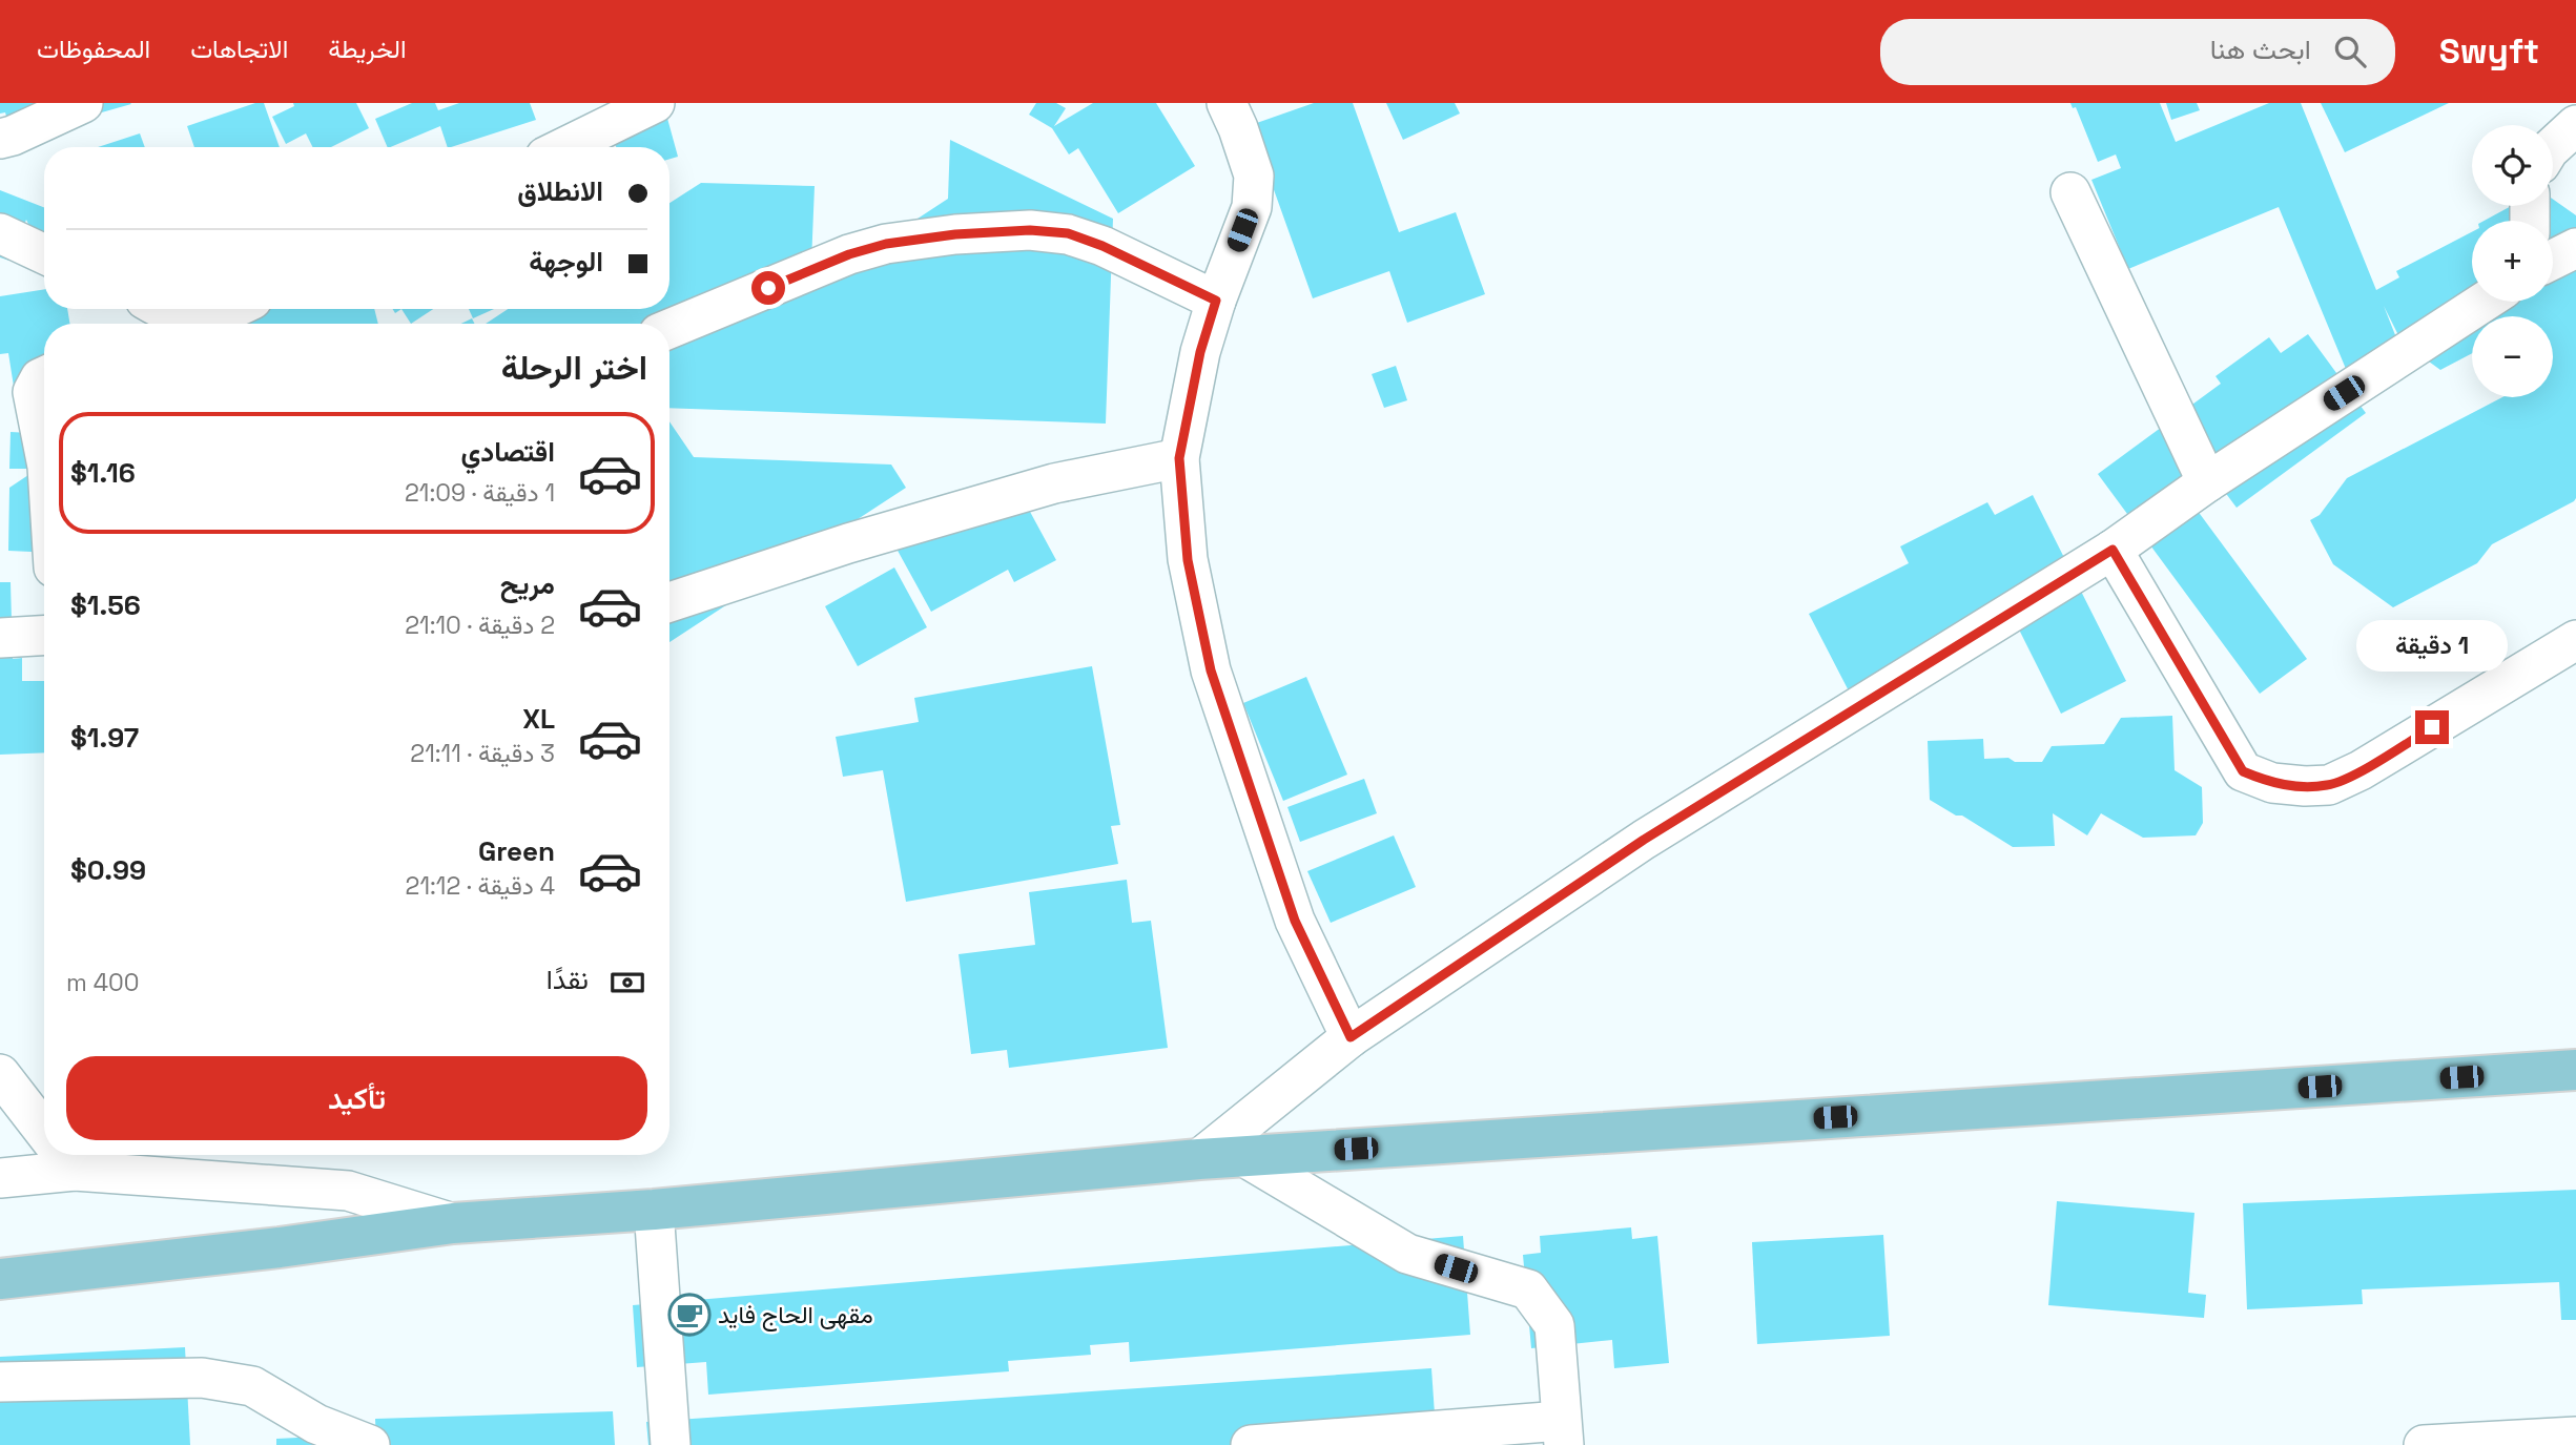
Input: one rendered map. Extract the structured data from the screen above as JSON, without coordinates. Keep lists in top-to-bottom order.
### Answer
{
  "places": {
    "cafe": ["مقهى الحاج فايد"]
  },
  "page": {
    "header": "Swyft",
    "search": "ابحث هنا",
    "nav": ["الخريطة", "الاتجاهات", "المحفوظات"],
    "map_buttons": ["+", "−"],
    "banner": ["الانطلاق", "الوجهة"],
    "heading": "اختر الرحلة",
    "list": [
      {
        "name": "اقتصادي",
        "note": "1 دقيقة · 21:09",
        "value": "$1.16"
      },
      {
        "name": "مريح",
        "note": "2 دقيقة · 21:10",
        "value": "$1.56"
      },
      {
        "name": "XL",
        "note": "3 دقيقة · 21:11",
        "value": "$1.97"
      },
      {
        "name": "Green",
        "note": "4 دقيقة · 21:12",
        "value": "$0.99"
      }
    ],
    "bubble": "1 دقيقة",
    "pay": ["نقدًا", "400 m"],
    "buttons": "تأكيد"
  }
}
